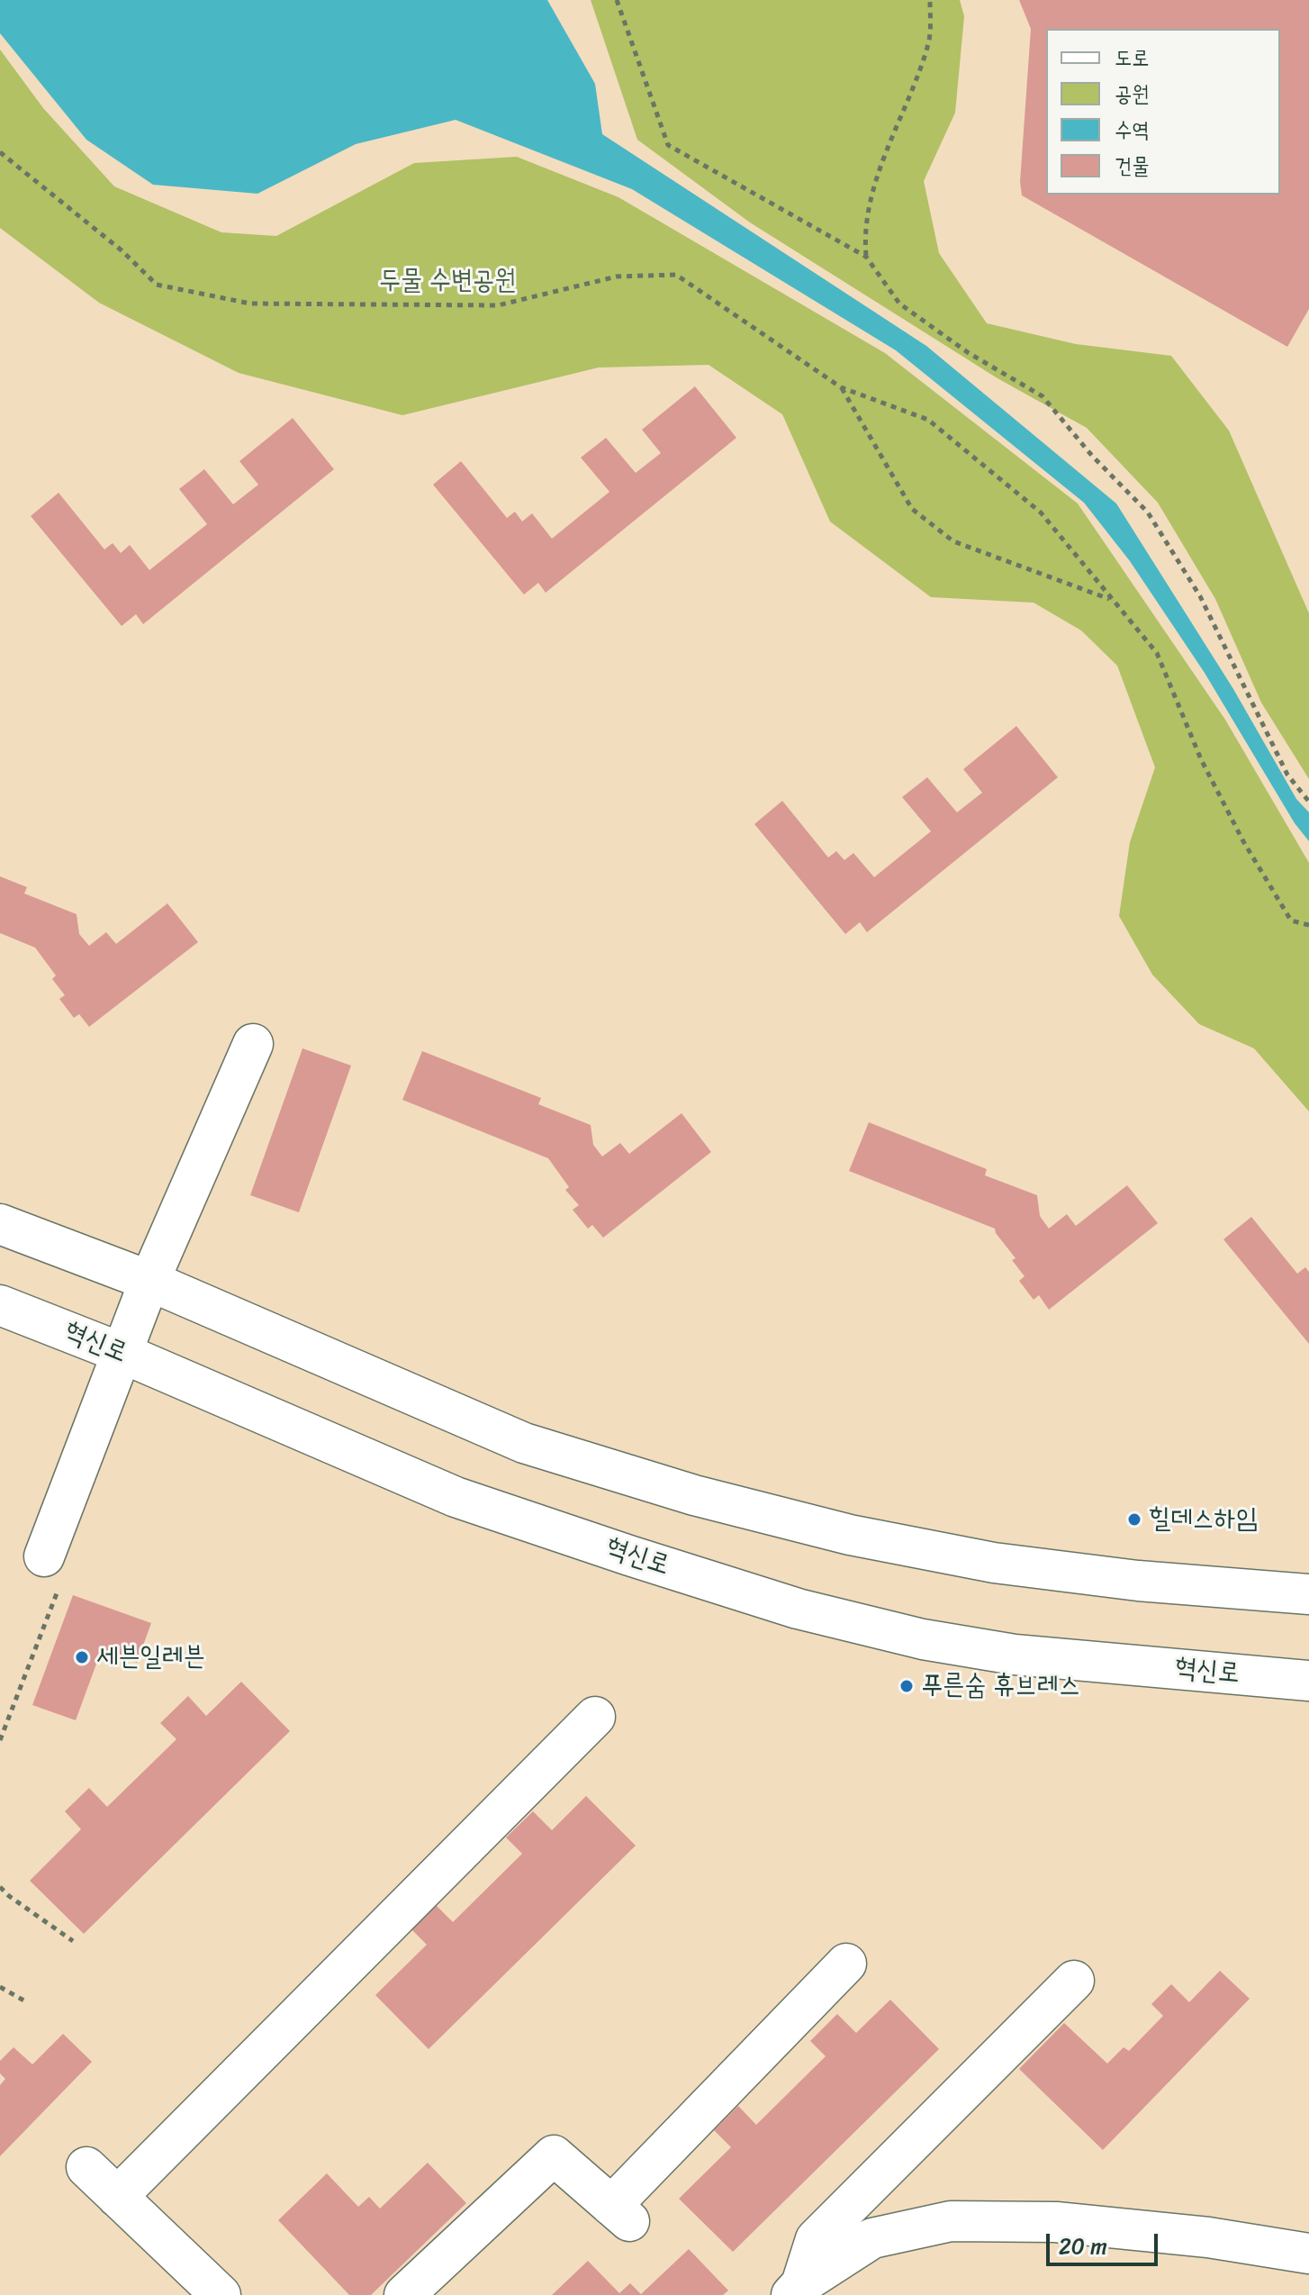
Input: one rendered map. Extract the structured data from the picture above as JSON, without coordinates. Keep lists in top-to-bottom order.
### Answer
{
  "streets": {
    "street": ["혁신로"]
  },
  "parks": ["두물 수변공원"],
  "places": ["힐데스하임", "세븐일레븐", "푸른숨 휴브레스"],
  "legend": [
    "도로",
    "공원",
    "수역",
    "건물"
  ],
  "scale_bar": "20 m"
}
